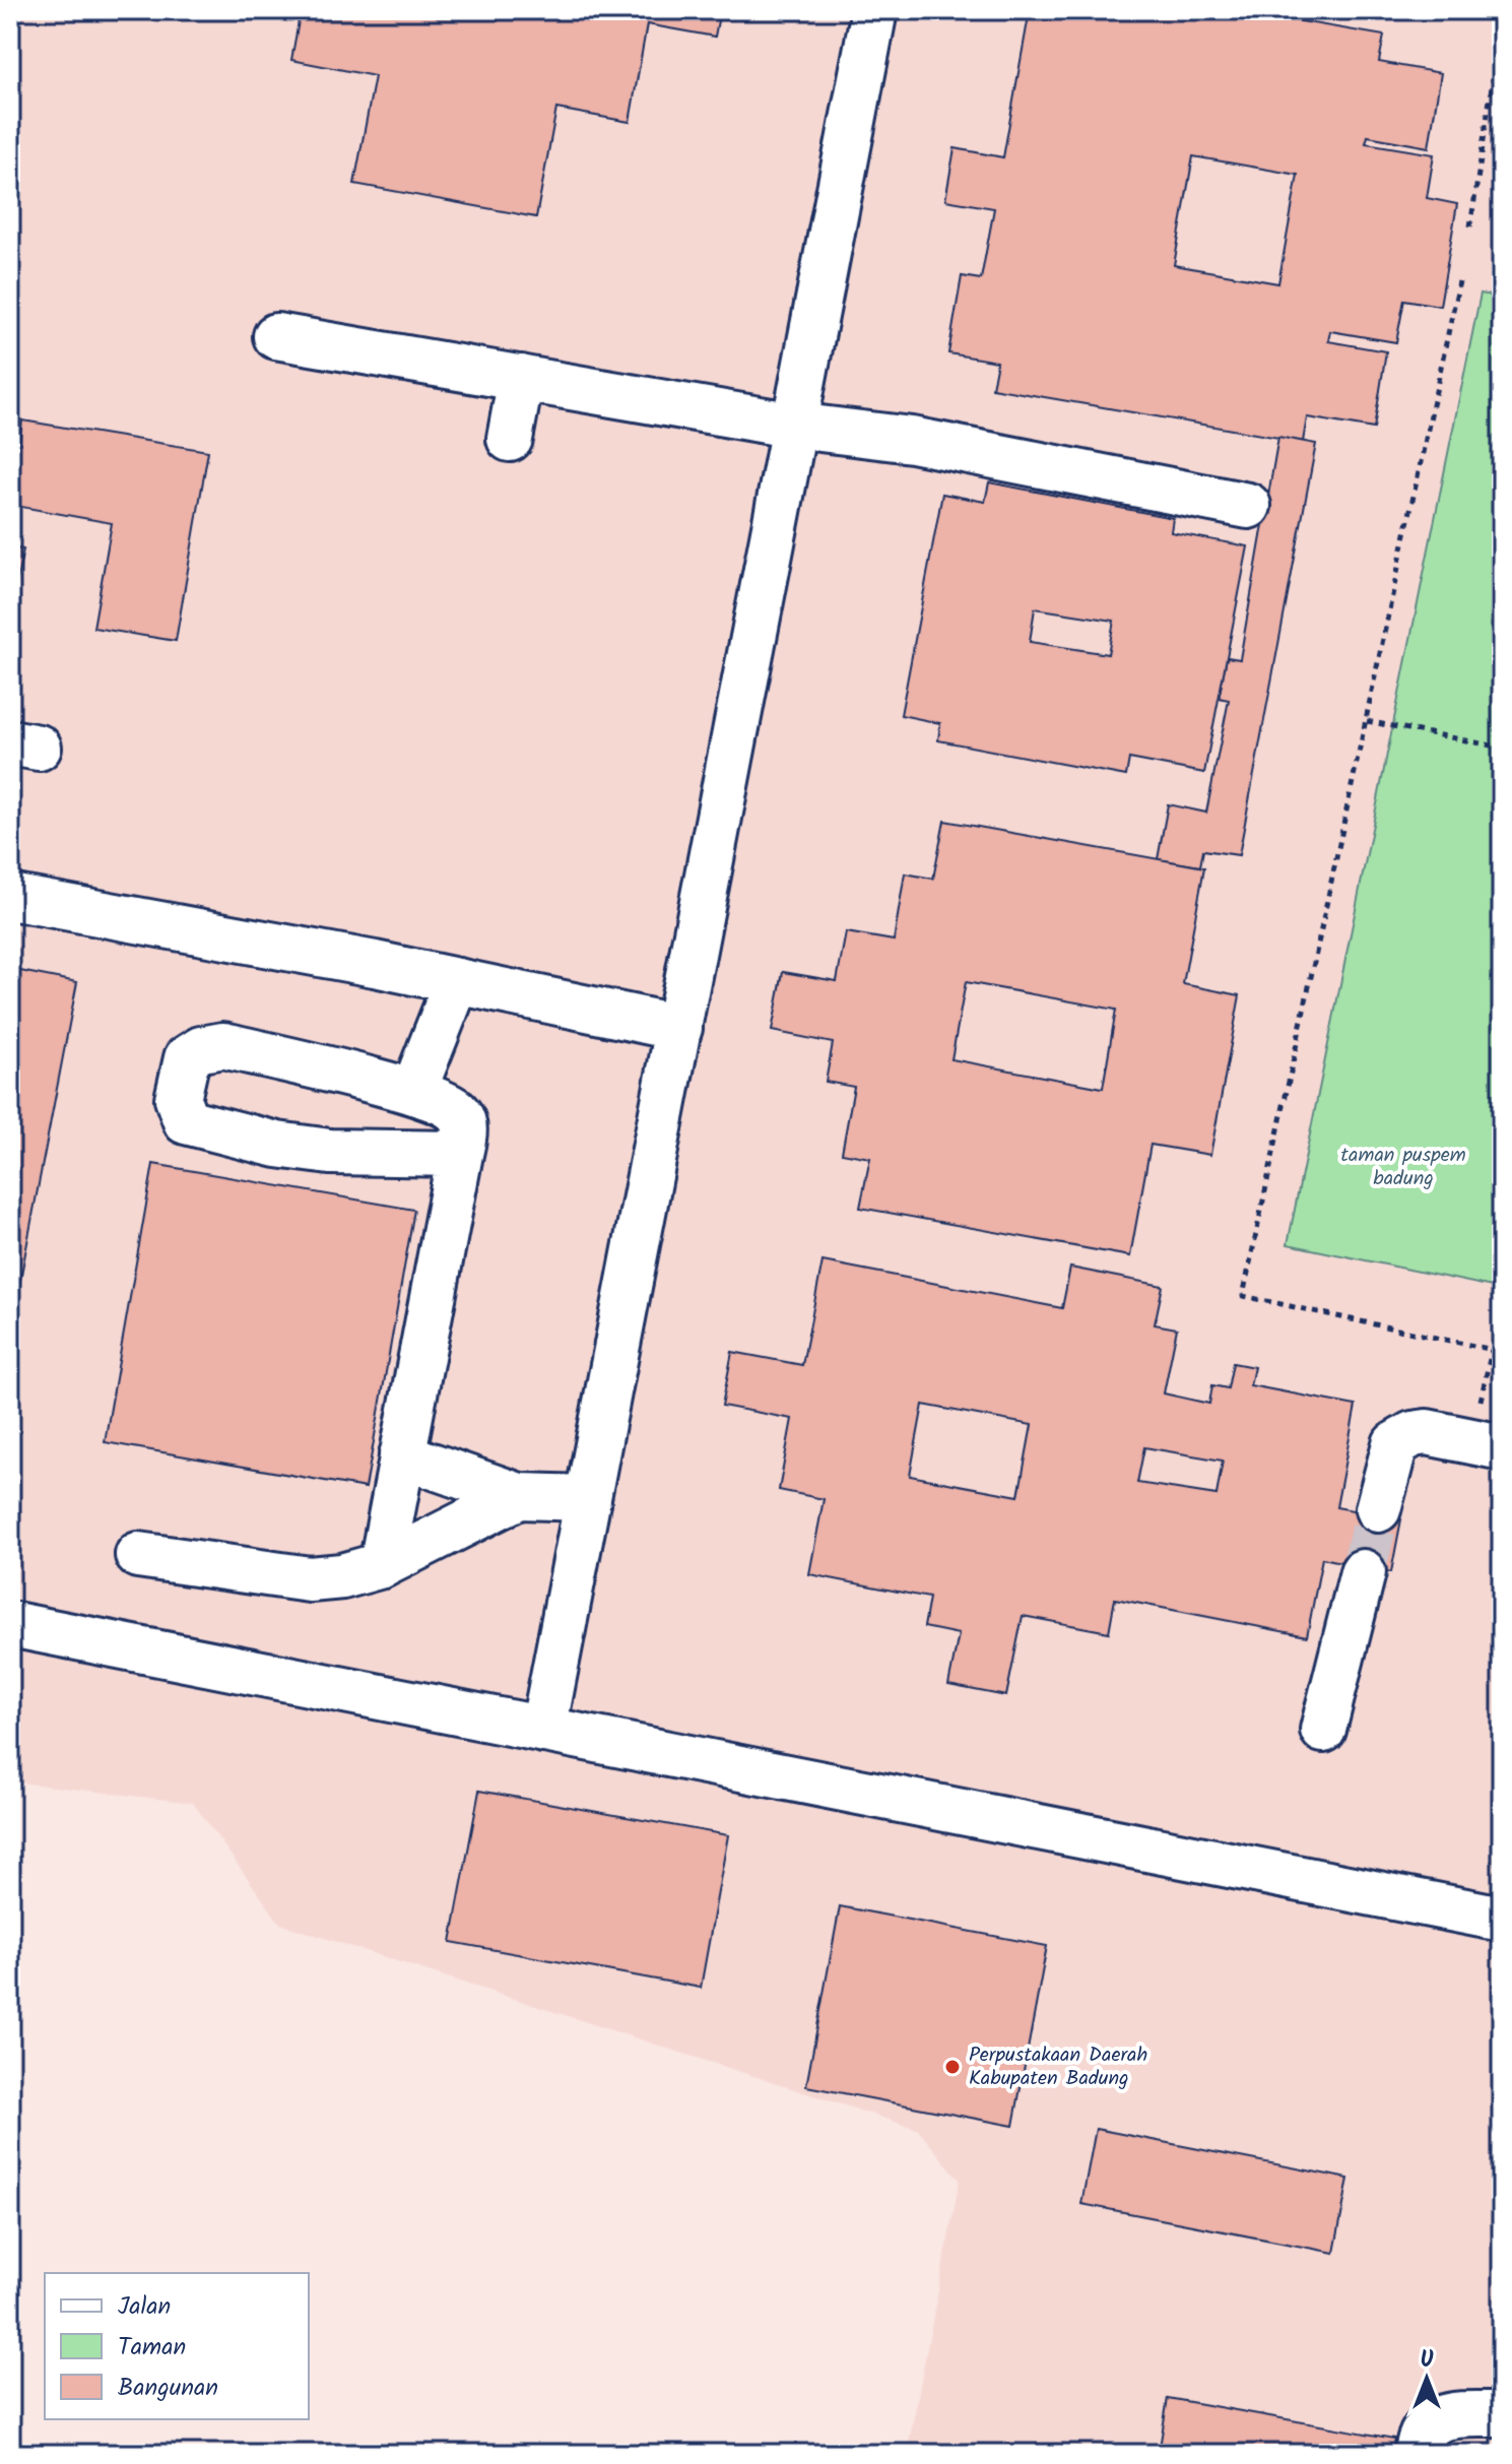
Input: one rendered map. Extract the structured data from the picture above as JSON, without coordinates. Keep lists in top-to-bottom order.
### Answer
{
  "parks": ["taman puspem badung"],
  "places": ["Perpustakaan Daerah Kabupaten Badung"],
  "legend": ["Jalan", "Taman", "Bangunan"],
  "north": "top"
}
